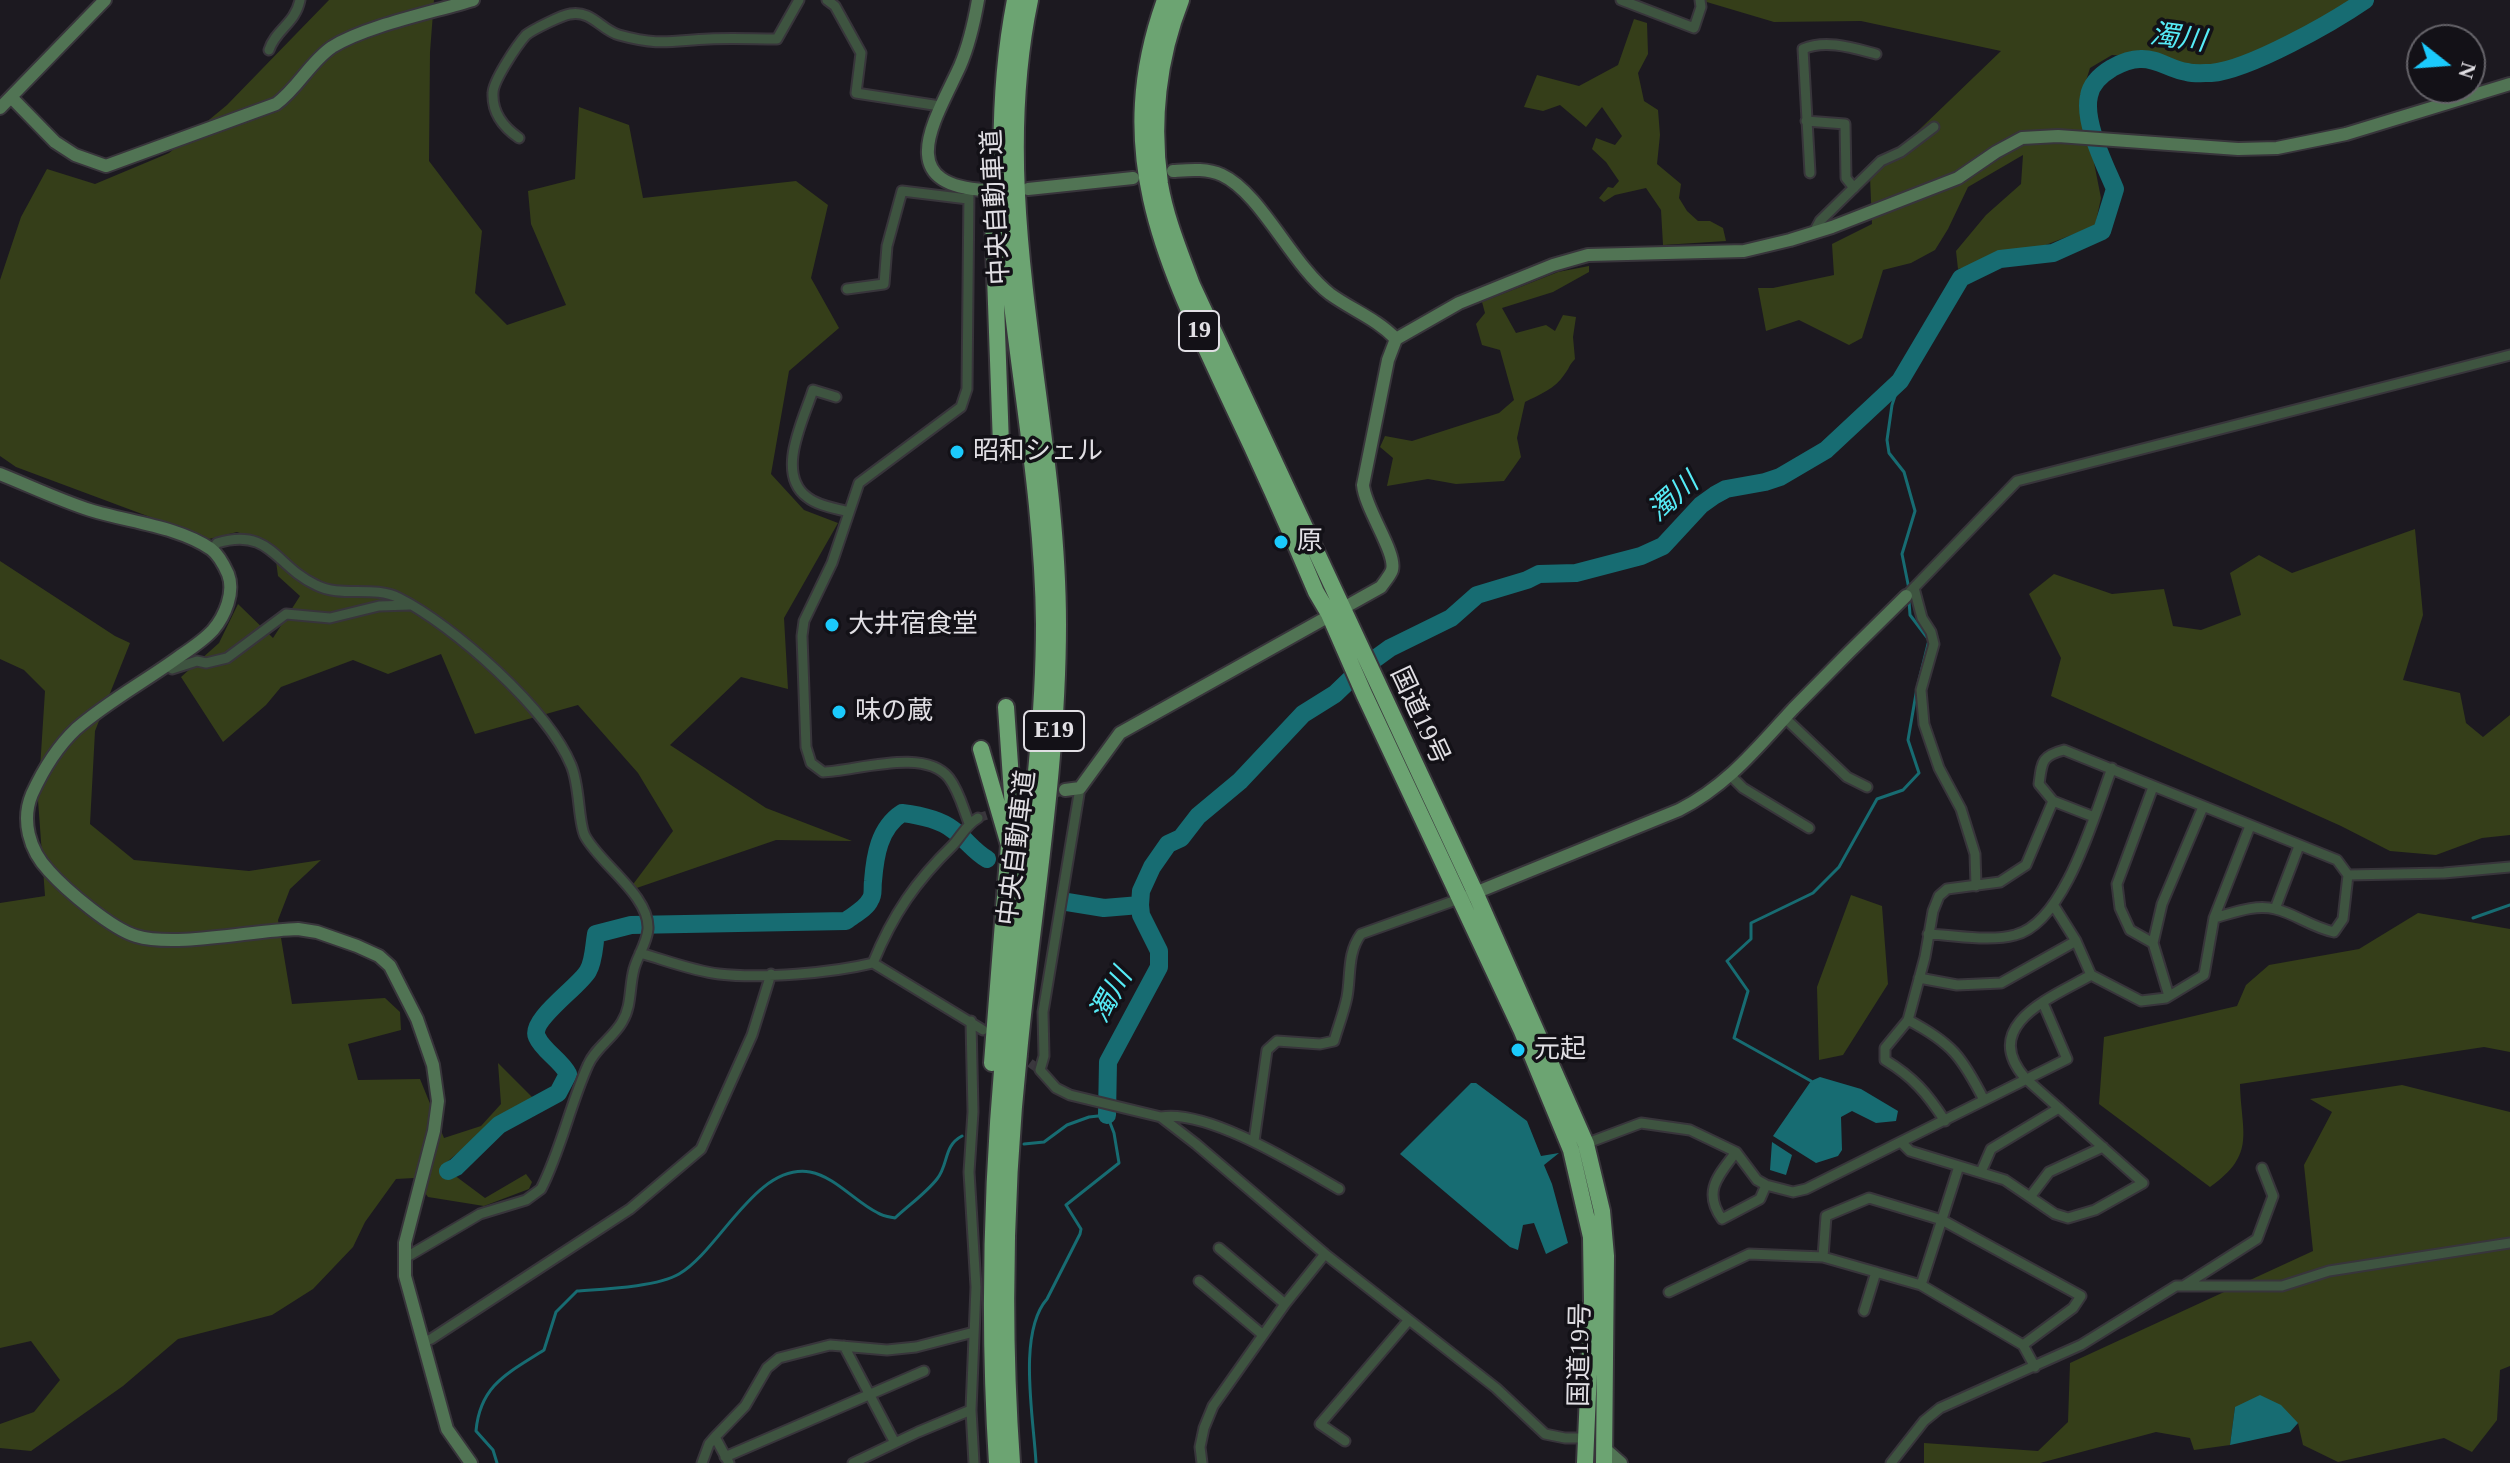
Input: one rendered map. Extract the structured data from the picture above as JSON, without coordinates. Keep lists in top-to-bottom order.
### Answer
{
  "streets": {
    "highway": [
      "中央自動車道",
      "19",
      "国道19号",
      "E19"
    ]
  },
  "water": ["濁川"],
  "places": [
    "昭和シェル",
    "原",
    "大井宿食堂",
    "味の蔵",
    "元起"
  ],
  "north": "right"
}
